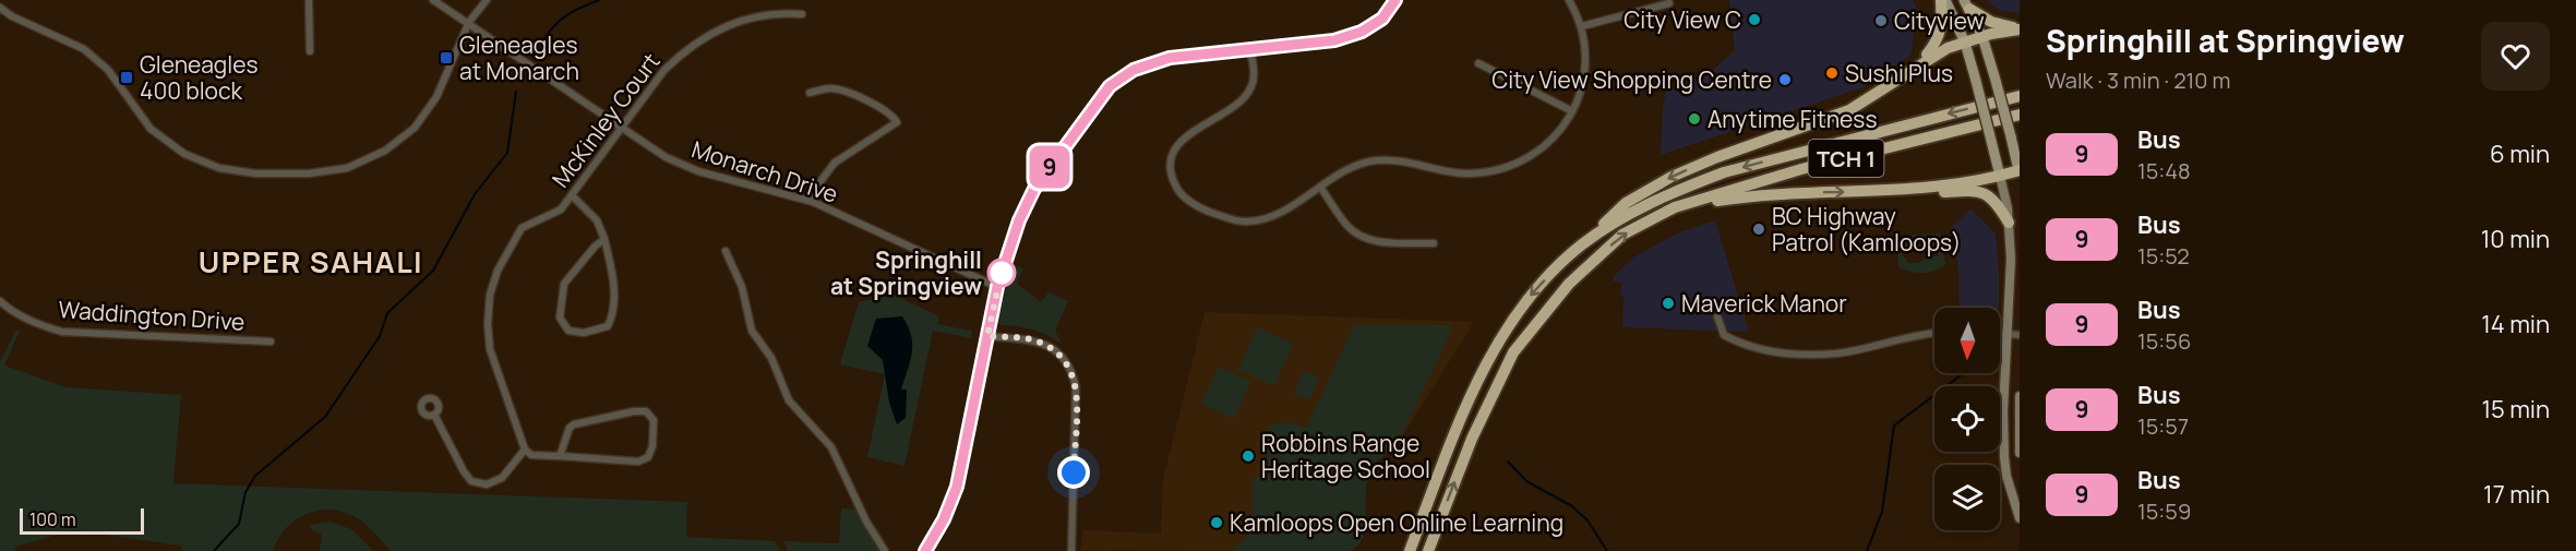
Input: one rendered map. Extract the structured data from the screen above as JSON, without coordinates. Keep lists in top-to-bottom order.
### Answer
{
  "streets": {
    "highway": ["TCH 1"],
    "street": ["McKinley Court", "Monarch Drive", "Waddington Drive"]
  },
  "crossings": [
    ["McKinley Court", "Monarch Drive"]
  ],
  "districts": ["UPPER SAHALI"],
  "places": {
    "other": [
      "City View C",
      "Cityview",
      "Sushi Plus",
      "City View Shopping Centre",
      "Anytime Fitness",
      "BC Highway Patrol (Kamloops)",
      "Springhill at Springview",
      "Maverick Manor",
      "Robbins Range Heritage School",
      "Kamloops Open Online Learning"
    ],
    "transit": ["Gleneagles at Monarch", "Gleneagles 400 block"]
  },
  "lines": ["bus line 9"],
  "scale_bar": "100 m",
  "north": "bottom",
  "page": {
    "on_map": "9",
    "heading": ["Springhill at Springview", "Walk · 3 min · 210 m"],
    "list": [
      {
        "mark": "9",
        "name": "Bus",
        "note": "15:48",
        "value": "6 min"
      },
      {
        "mark": "9",
        "name": "Bus",
        "note": "15:52",
        "value": "10 min"
      },
      {
        "mark": "9",
        "name": "Bus",
        "note": "15:56",
        "value": "14 min"
      },
      {
        "mark": "9",
        "name": "Bus",
        "note": "15:57",
        "value": "15 min"
      },
      {
        "mark": "9",
        "name": "Bus",
        "note": "15:59",
        "value": "17 min"
      }
    ],
    "scale": "100 m"
  }
}
